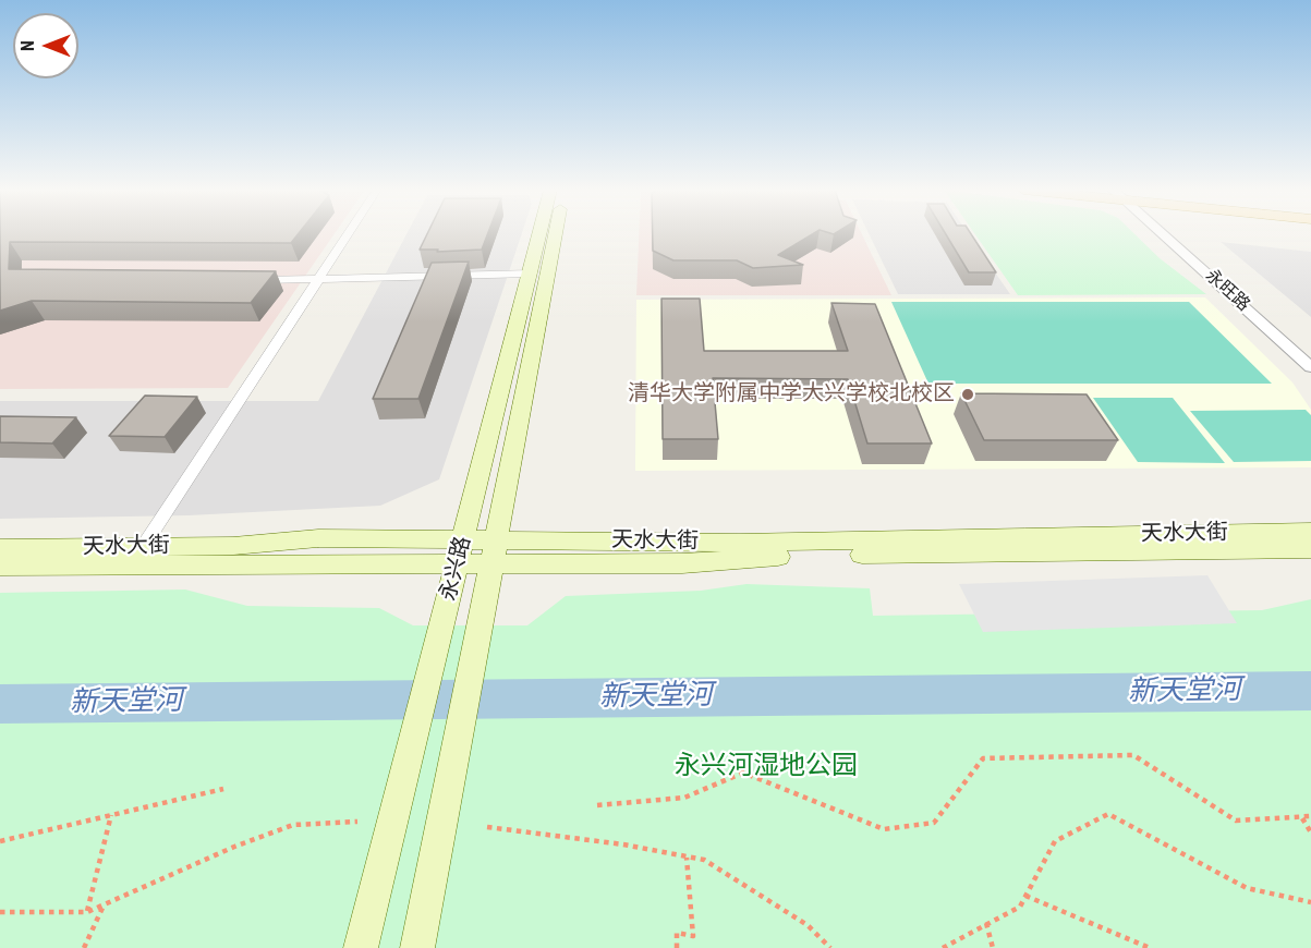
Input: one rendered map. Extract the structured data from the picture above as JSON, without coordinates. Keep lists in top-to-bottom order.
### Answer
{
  "streets": {
    "main road": ["天水大街", "永兴路"],
    "street": ["永旺路"]
  },
  "crossings": [
    ["天水大街", "永兴路"]
  ],
  "water": ["新天堂河"],
  "parks": ["永兴河湿地公园"],
  "places": ["清华大学附属中学大兴学校北校区"],
  "north": "left"
}
